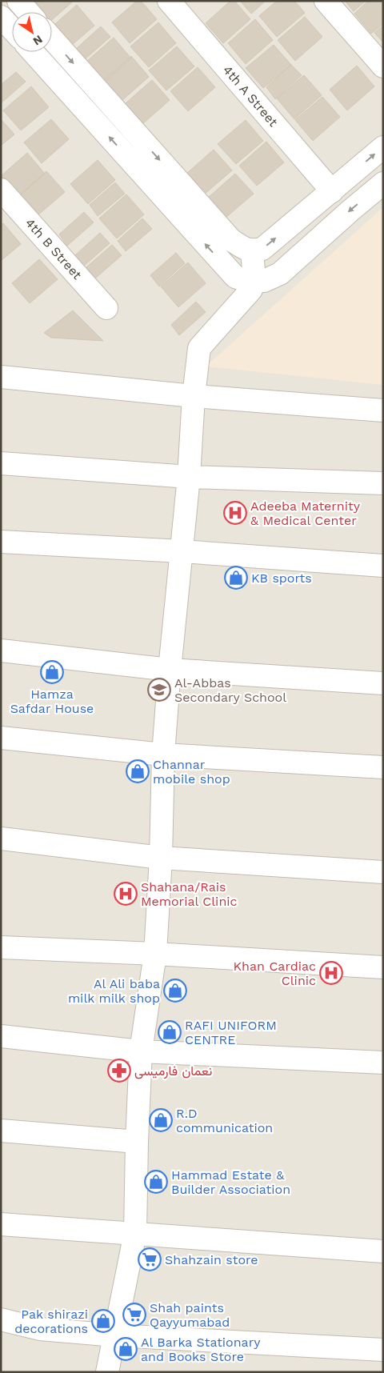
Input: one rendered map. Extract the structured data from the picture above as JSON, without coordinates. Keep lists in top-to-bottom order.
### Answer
{
  "streets": {
    "street": ["4th A Street", "4th B Street"]
  },
  "places": {
    "hospital": ["Adeeba Maternity & Medical Center", "Shahana/Rais Memorial Clinic", "Khan Cardiac Clinic"],
    "shop": [
      "KB sports",
      "Hamza Safdar House",
      "Channar mobile shop",
      "Al Ali baba milk milk shop",
      "RAFI UNIFORM CENTRE",
      "R.D communication",
      "Hammad Estate & Builder Association",
      "Pak shirazi decorations",
      "Al Barka Stationary and Books Store"
    ],
    "school or university": ["Al-Abbas Secondary School"],
    "pharmacy": ["نعمان فارمیسی"],
    "supermarket": ["Shahzain store", "Shah paints Qayyumabad"]
  },
  "north": "bottom right"
}
